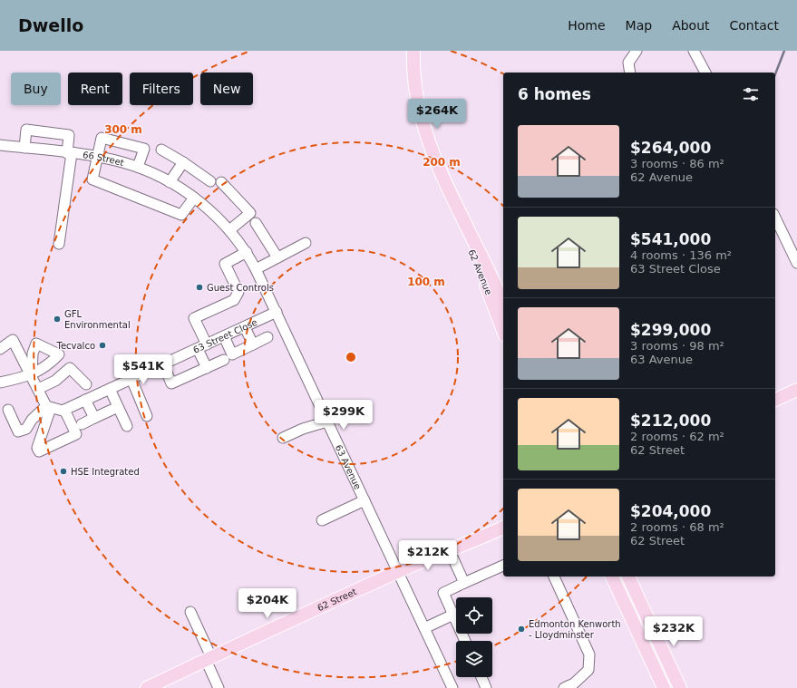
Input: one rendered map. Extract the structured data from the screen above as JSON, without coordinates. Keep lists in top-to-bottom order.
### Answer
{
  "streets": {
    "main road": ["62 Avenue", "62 Street"],
    "street": ["66 Street", "63 Street Close", "63 Avenue"]
  },
  "crossings": [
    ["66 Street", "63 Avenue"],
    ["63 Street Close", "63 Avenue"],
    ["63 Avenue", "62 Street"]
  ],
  "places": [
    "Guest Controls",
    "GFL Environmental",
    "Tecvalco",
    "HSE Integrated",
    "Edmonton Kenworth - Lloydminster"
  ],
  "page": {
    "header": "Dwello",
    "nav": [
      "Home",
      "Map",
      "About",
      "Contact"
    ],
    "chip": [
      "Buy",
      "Rent",
      "Filters",
      "New"
    ],
    "heading": "6 homes",
    "price": [
      "$264K",
      "$541K",
      "$299K",
      "$212K",
      "$204K",
      "$232K"
    ],
    "list": [
      {
        "name": "$264,000",
        "note": "3 rooms · 86 m² · 62 Avenue"
      },
      {
        "name": "$541,000",
        "note": "4 rooms · 136 m² · 63 Street Close"
      },
      {
        "name": "$299,000",
        "note": "3 rooms · 98 m² · 63 Avenue"
      },
      {
        "name": "$212,000",
        "note": "2 rooms · 62 m² · 62 Street"
      },
      {
        "name": "$204,000",
        "note": "2 rooms · 68 m² · 62 Street"
      }
    ]
  },
  "rings": ["300 m", "200 m", "100 m"]
}
